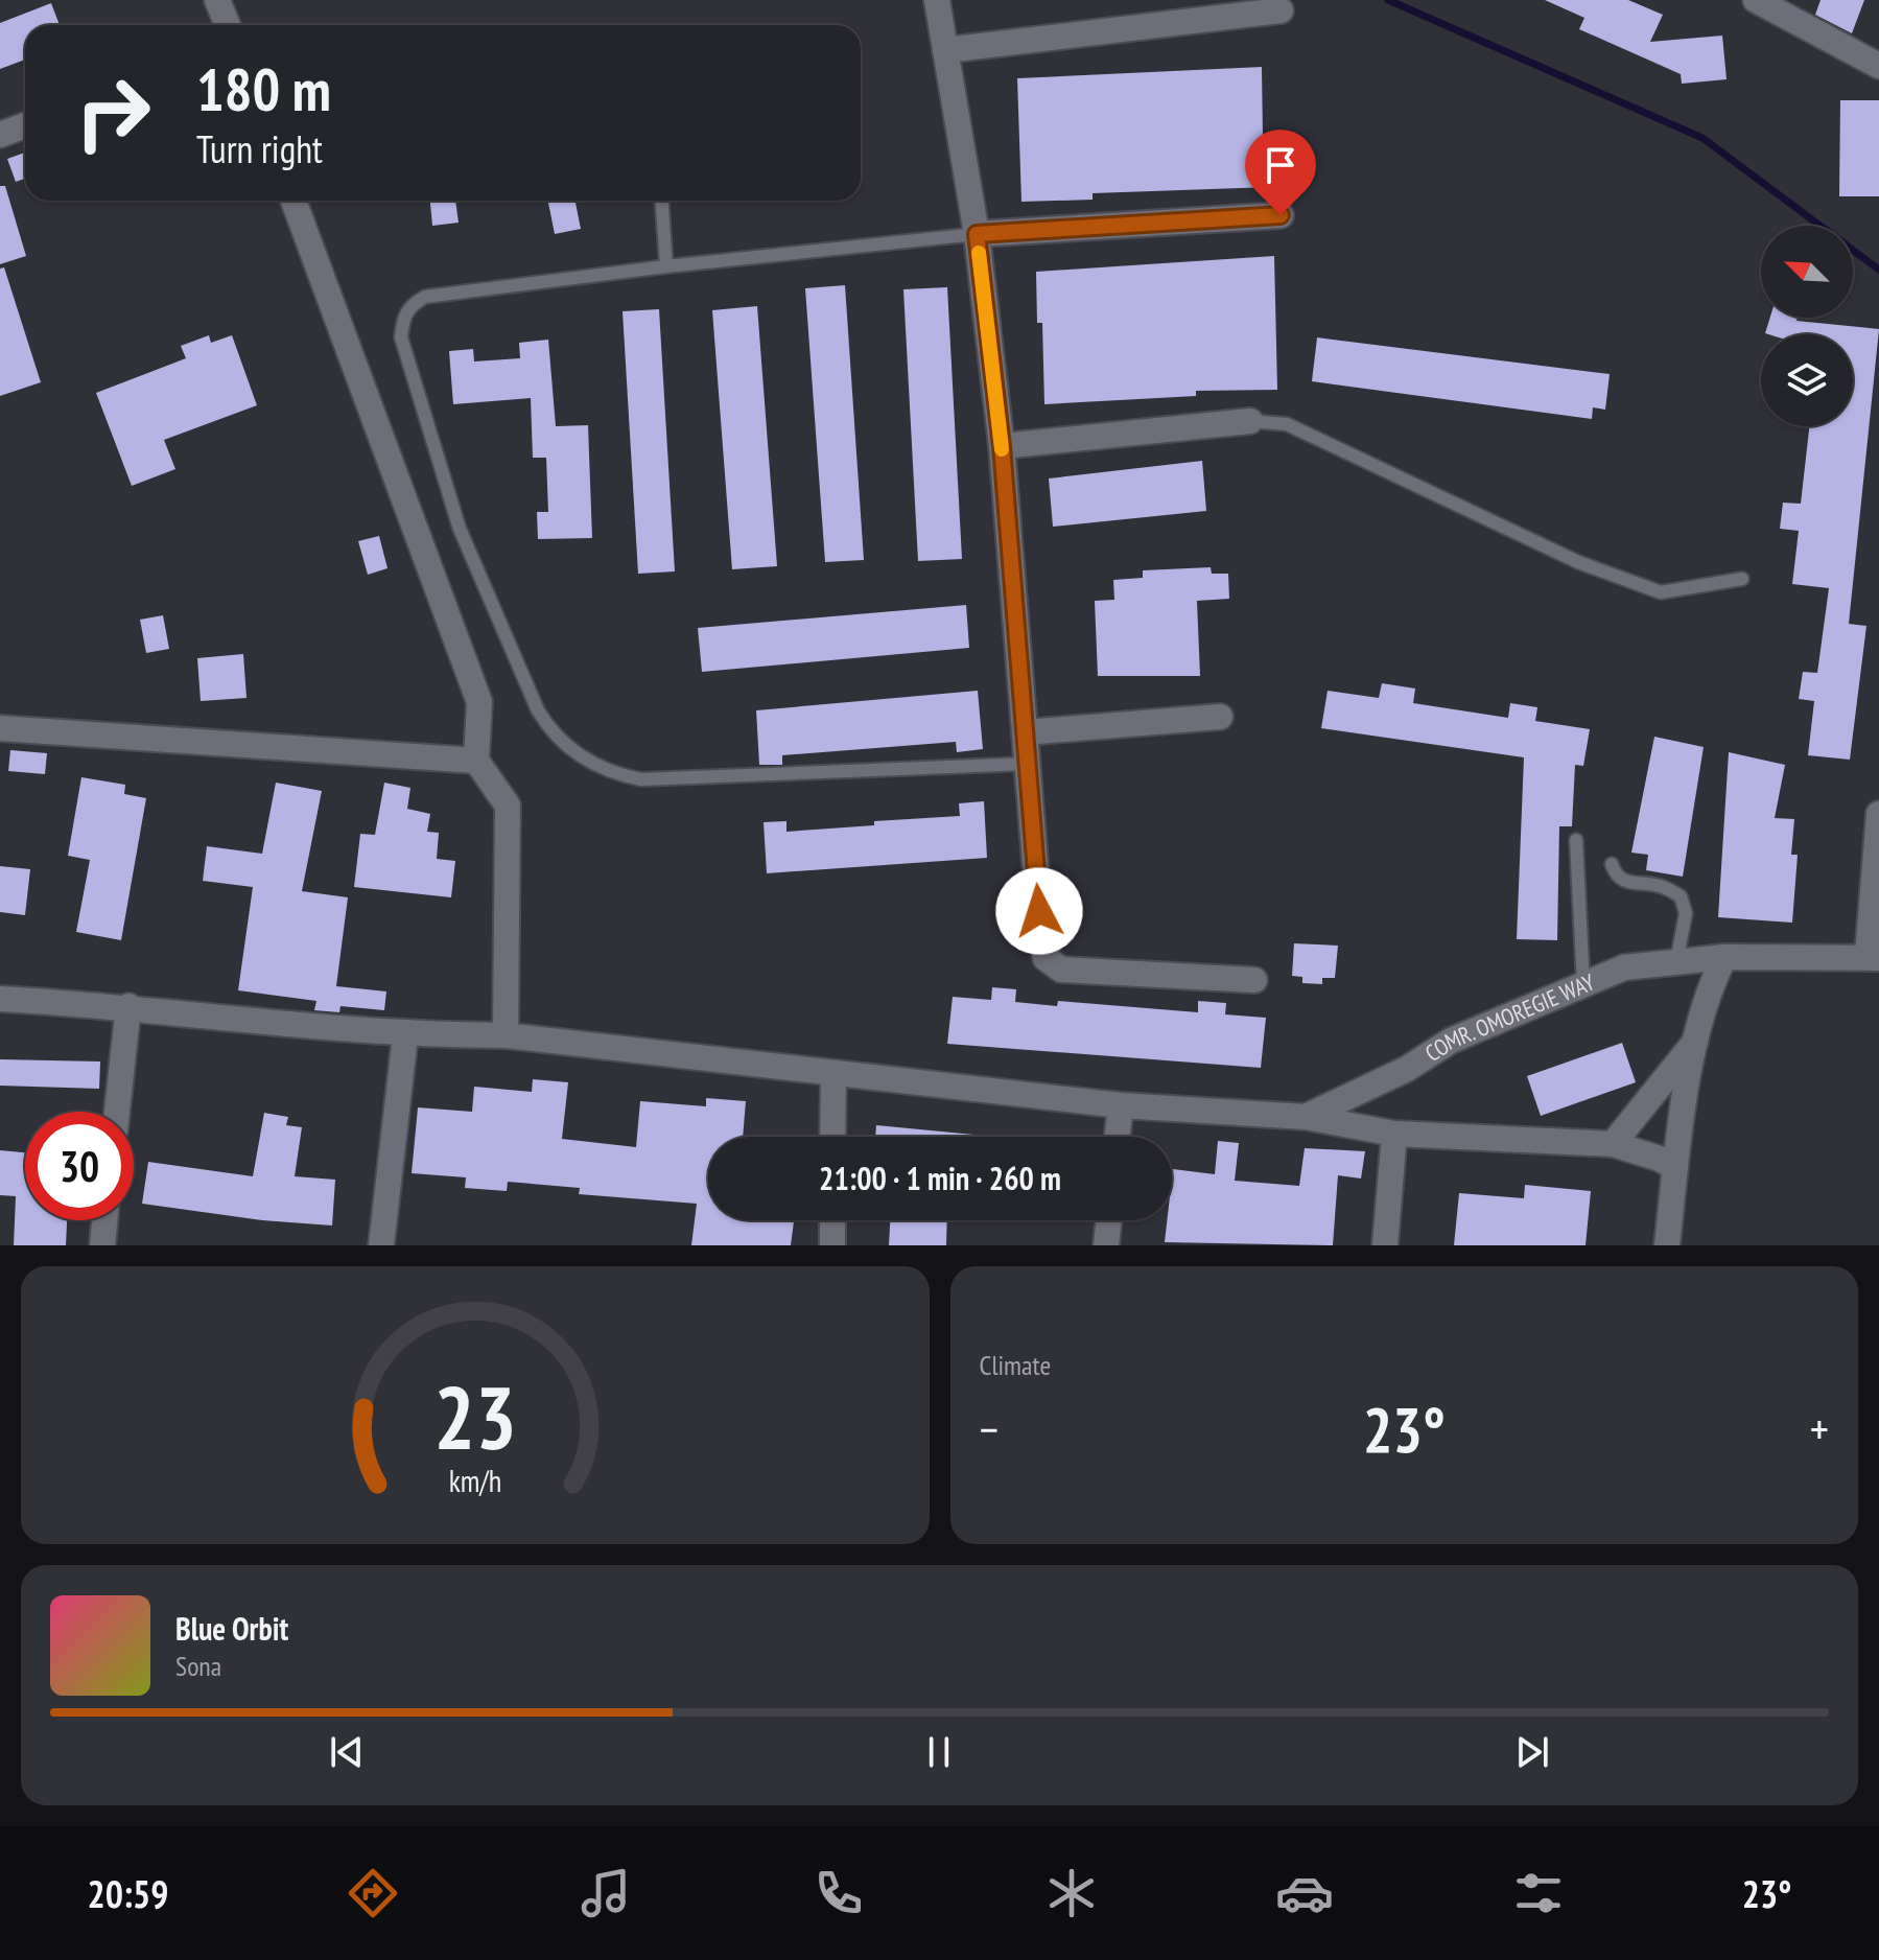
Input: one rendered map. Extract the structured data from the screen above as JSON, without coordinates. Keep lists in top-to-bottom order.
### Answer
{
  "streets": {
    "street": ["COMR. OMOREGIE WAY"]
  },
  "north": "top left",
  "page": {
    "turn": ["180 m", "Turn right"],
    "limit": "30",
    "trip": "21:00 · 1 min · 260 m",
    "tile": "Climate",
    "heat": ["−", "23°", "+"],
    "song": ["Blue Orbit", "Sona"],
    "tabs": ["20:59", "23°"],
    "gauge": ["23", "km/h"]
  }
}
